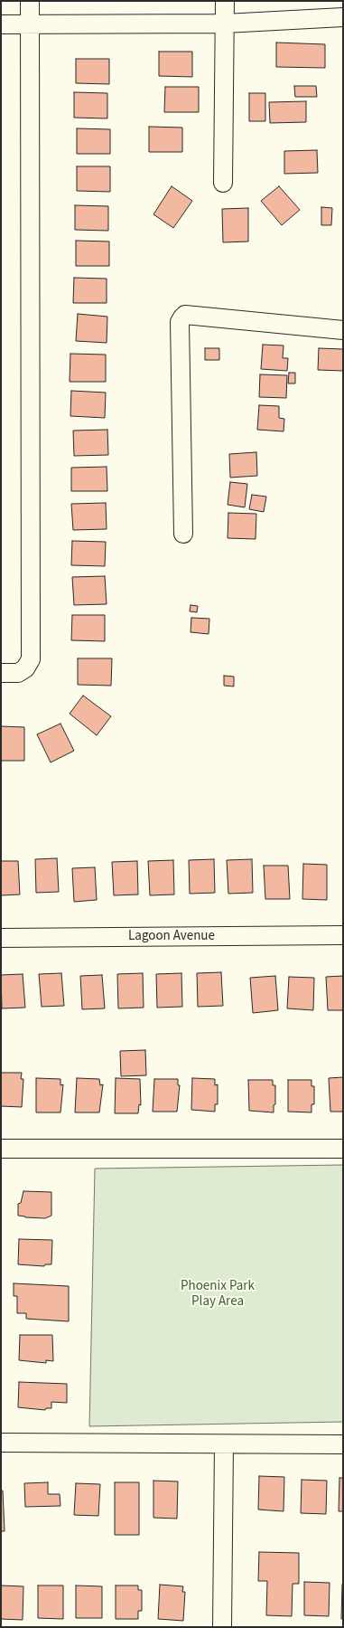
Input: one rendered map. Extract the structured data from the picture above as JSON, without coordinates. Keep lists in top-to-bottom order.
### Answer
{
  "streets": {
    "street": ["Lagoon Avenue"]
  },
  "parks": ["Phoenix Park Play Area"]
}
